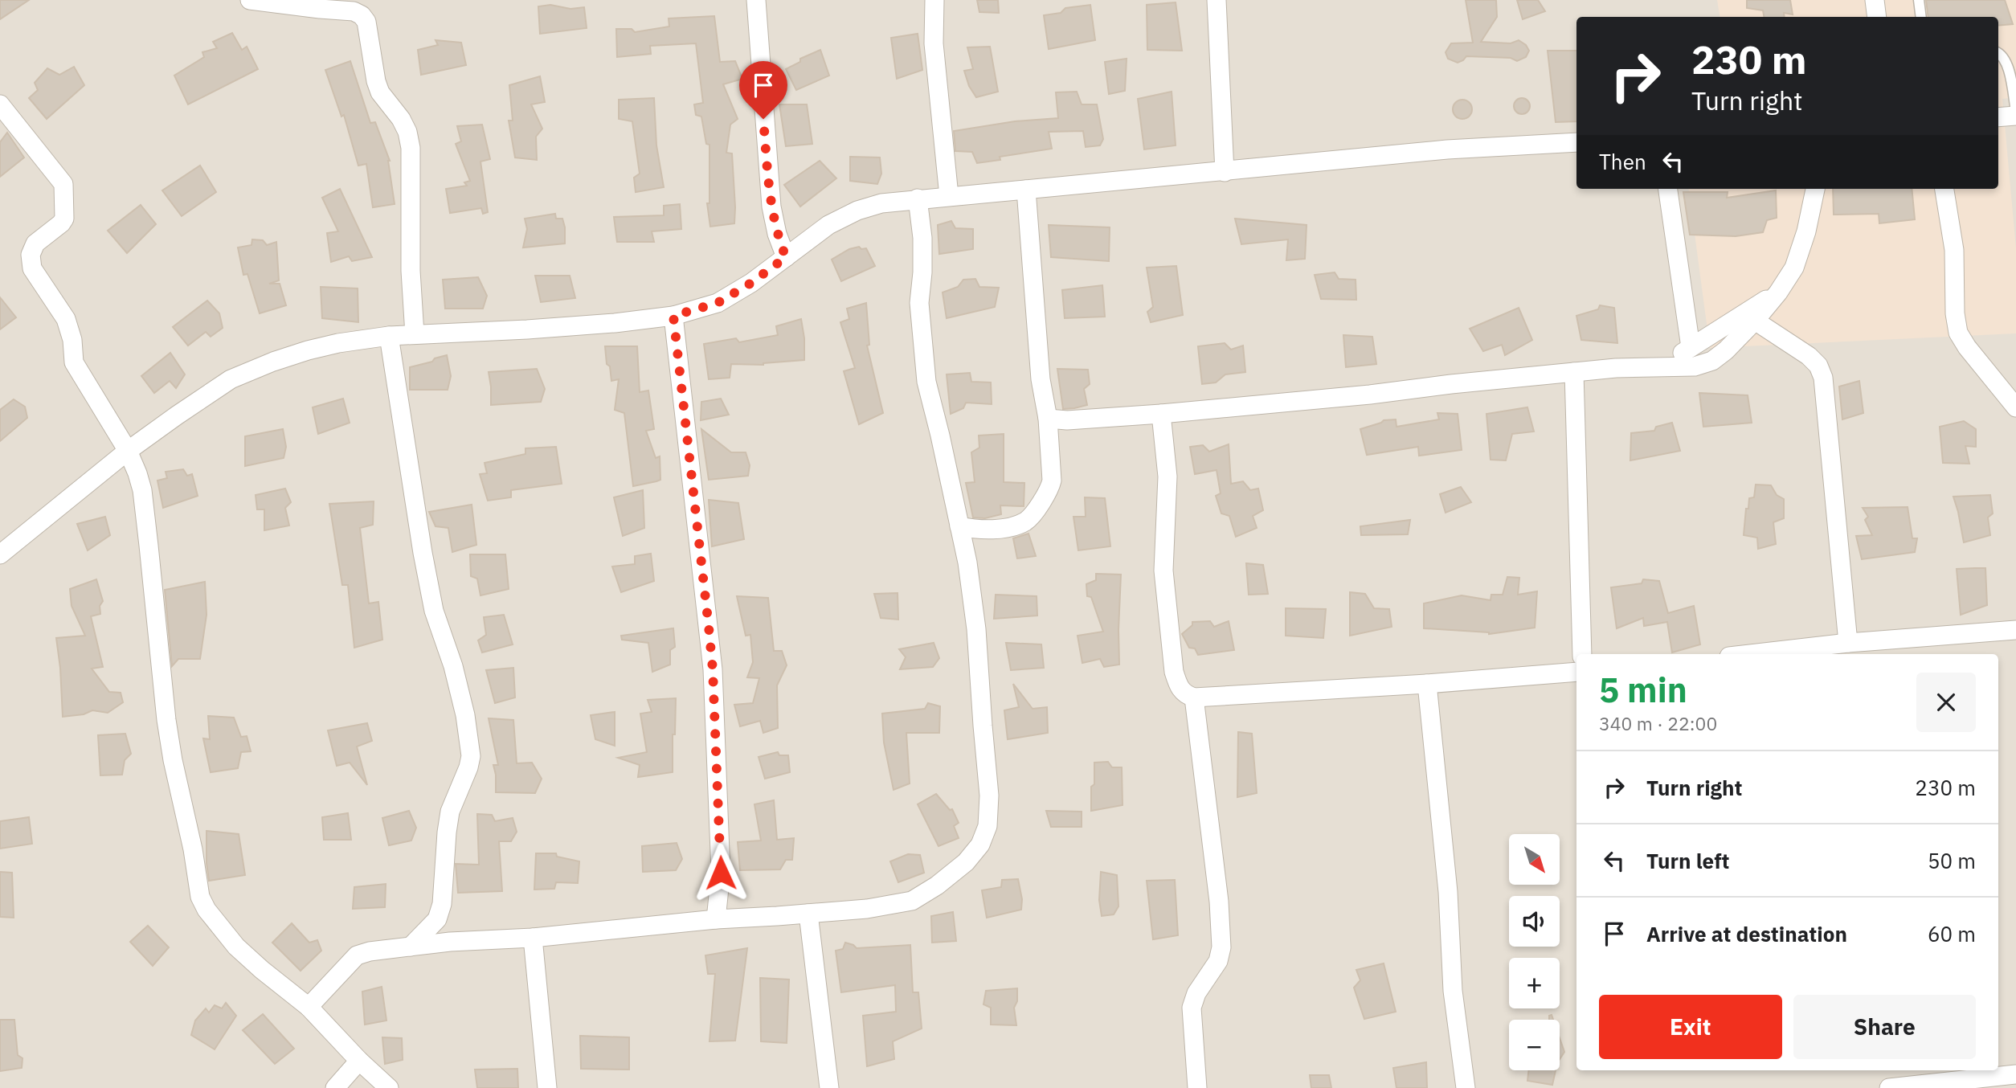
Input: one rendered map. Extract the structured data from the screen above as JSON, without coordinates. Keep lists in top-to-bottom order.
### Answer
{
  "north": "bottom right",
  "page": {
    "turn": ["230 m", "Turn right"],
    "then": "Then",
    "heading": ["5 min", "340 m · 22:00"],
    "list": [
      {
        "name": "Turn right",
        "value": "230 m"
      },
      {
        "name": "Turn left",
        "value": "50 m"
      },
      {
        "name": "Arrive at destination",
        "value": "60 m"
      }
    ],
    "map_buttons": ["+", "−"],
    "buttons": ["Exit", "Share"]
  }
}
